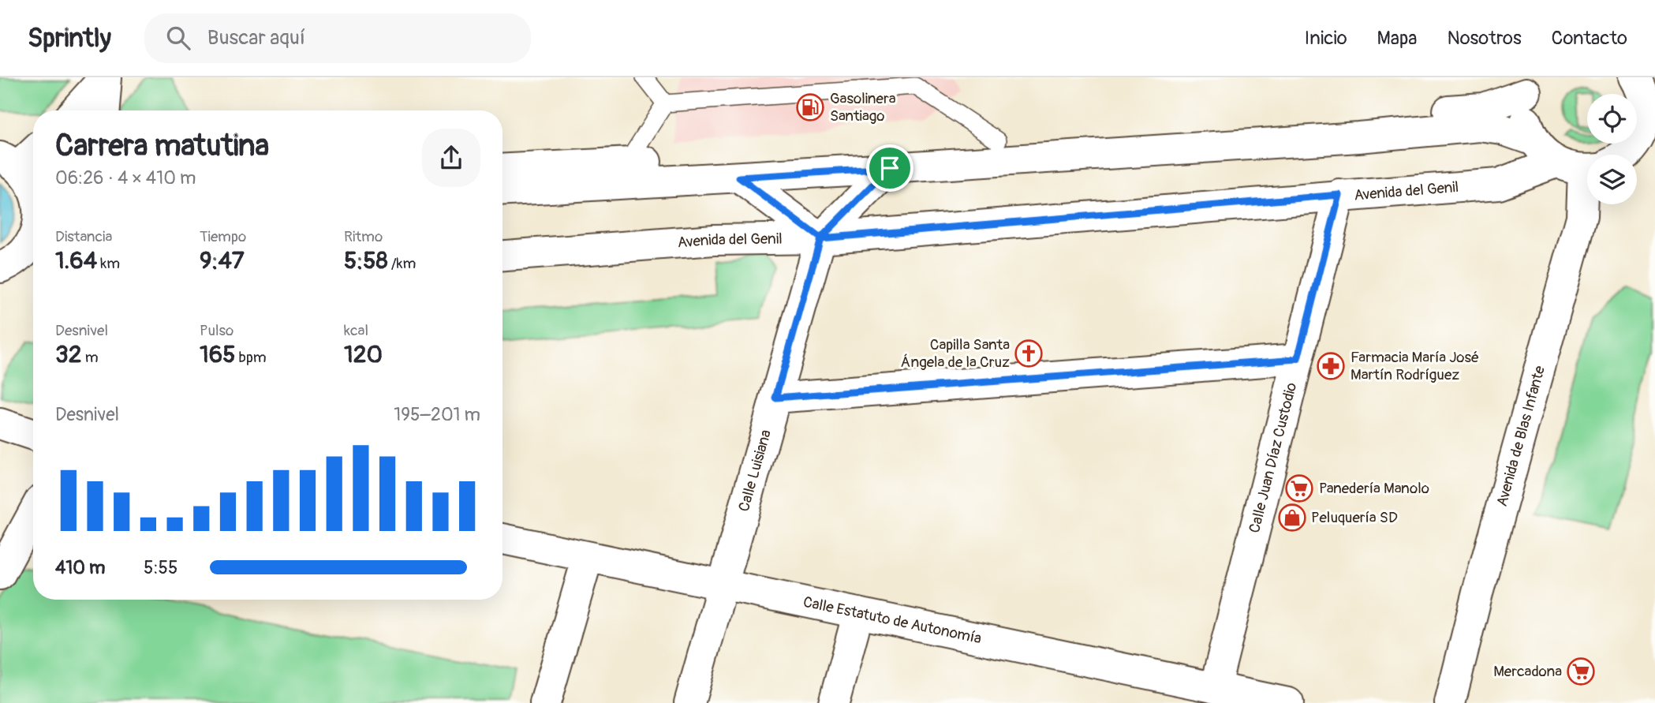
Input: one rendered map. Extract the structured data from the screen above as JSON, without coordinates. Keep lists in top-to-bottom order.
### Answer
{
  "streets": {
    "street": [
      "Avenida del Genil",
      "Avenida de Blas Infante",
      "Calle Juan Díaz Custodio",
      "Calle Luisiana",
      "Calle Estatuto de Autonomía"
    ]
  },
  "crossings": [
    ["Avenida del Genil", "Avenida de Blas Infante"],
    ["Avenida del Genil", "Calle Juan Díaz Custodio"],
    ["Avenida del Genil", "Calle Luisiana"],
    ["Calle Juan Díaz Custodio", "Calle Estatuto de Autonomía"],
    ["Calle Luisiana", "Calle Estatuto de Autonomía"]
  ],
  "places": {
    "fuel station": ["Gasolinera Santiago"],
    "church": ["Capilla Santa Ángela de la Cruz"],
    "pharmacy": ["Farmacia María José Martín Rodríguez"],
    "supermarket": ["Panedería Manolo", "Mercadona"],
    "shop": ["Peluquería SD"]
  },
  "page": {
    "header": "Sprintly",
    "search": "Buscar aquí",
    "nav": [
      "Inicio",
      "Mapa",
      "Nosotros",
      "Contacto"
    ],
    "heading": ["Carrera matutina", "06:26 · 4 × 410 m"],
    "stats": [
      ["Distancia", "1.64 km"],
      ["Tiempo", "9:47"],
      ["Ritmo", "5:58 /km"],
      ["Desnivel", "32 m"],
      ["Pulso", "165 bpm"],
      ["kcal", "120"]
    ],
    "chart": ["Desnivel", "195–201 m"],
    "list": [
      {
        "name": "410 m",
        "note": "5:55"
      }
    ]
  }
}
